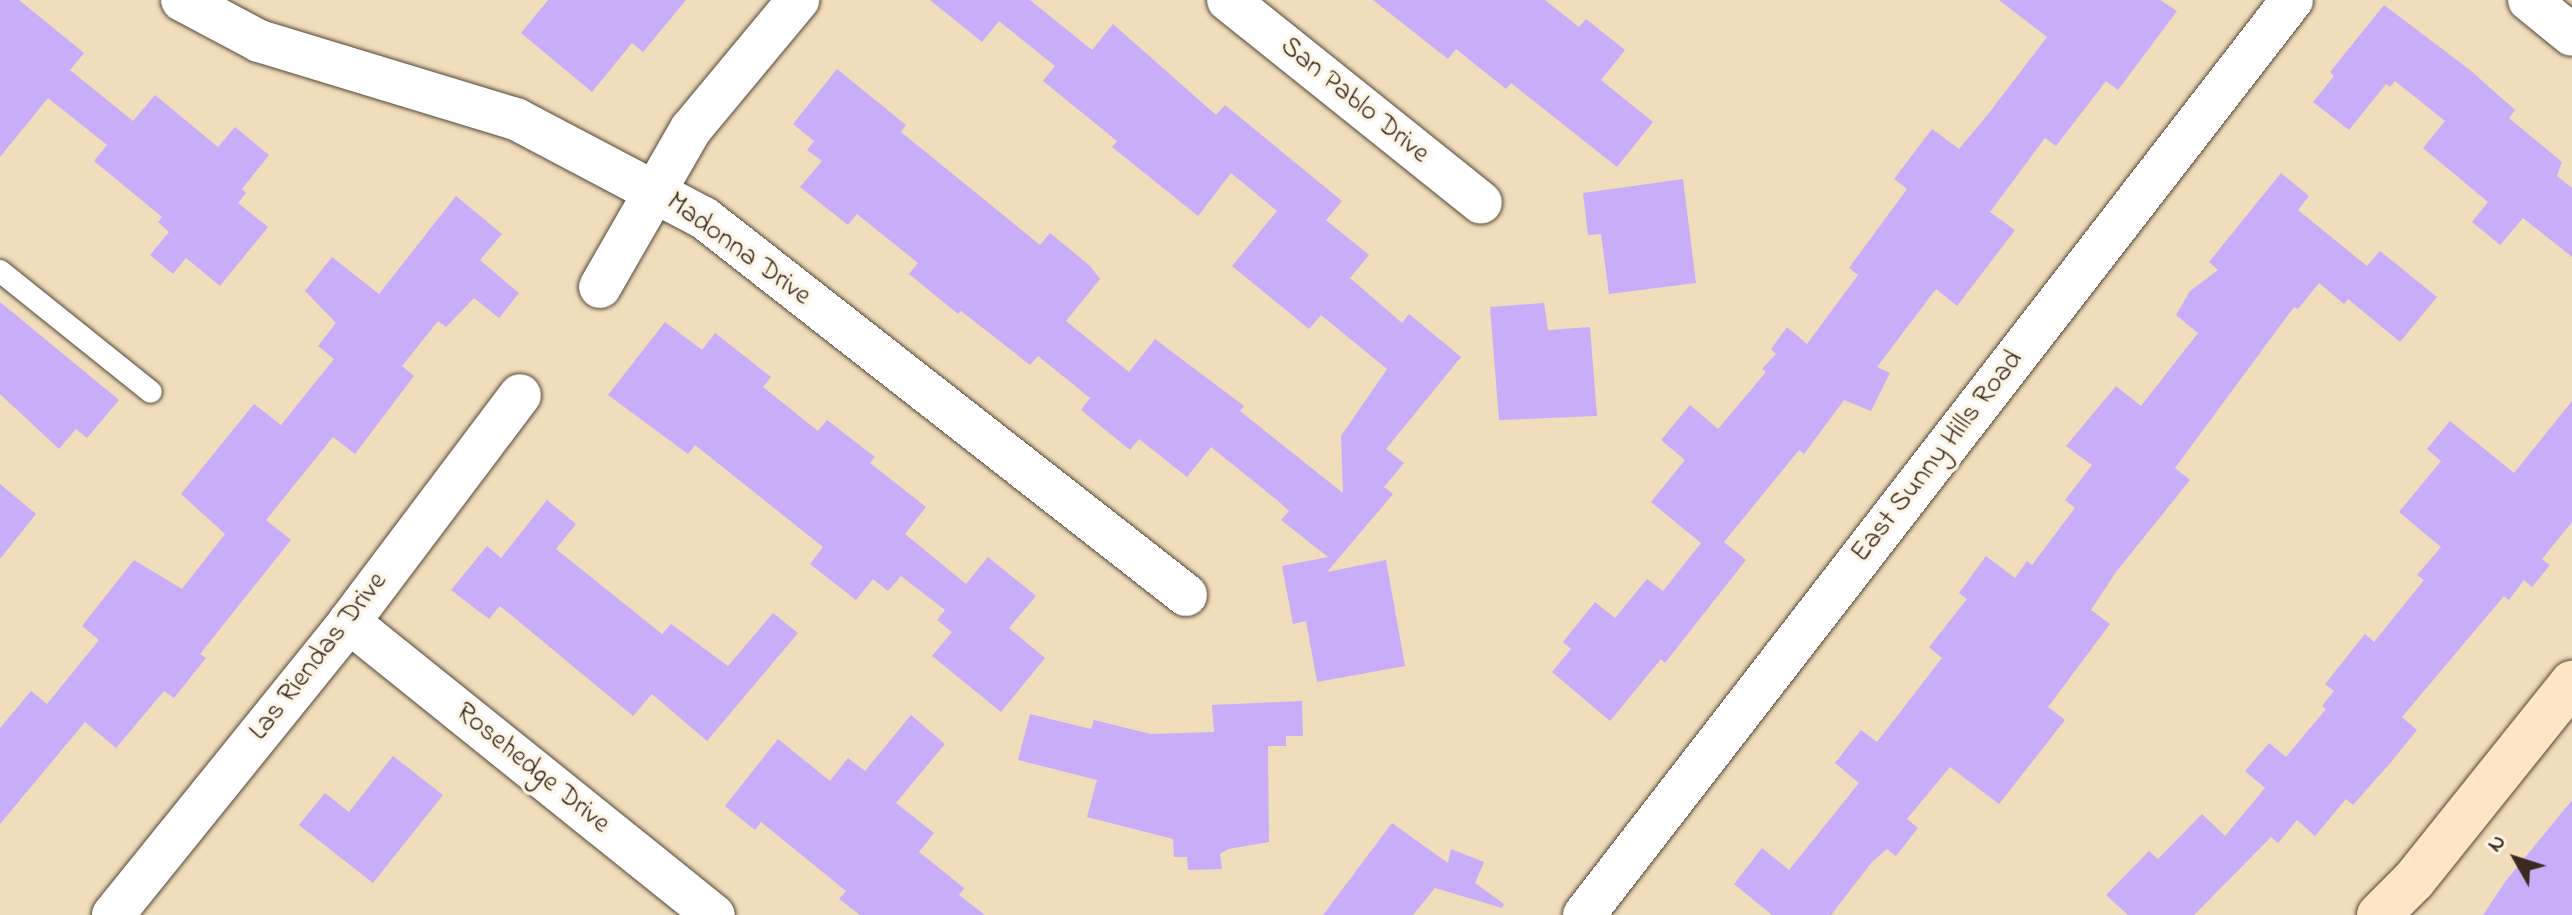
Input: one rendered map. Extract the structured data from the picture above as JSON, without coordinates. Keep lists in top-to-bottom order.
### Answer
{
  "streets": {
    "street": [
      "San Pablo Drive",
      "Madonna Drive",
      "East Sunny Hills Road",
      "Las Riendas Drive",
      "Rosehedge Drive"
    ]
  },
  "crossings": [
    ["Las Riendas Drive", "Rosehedge Drive"]
  ],
  "north": "top left"
}
